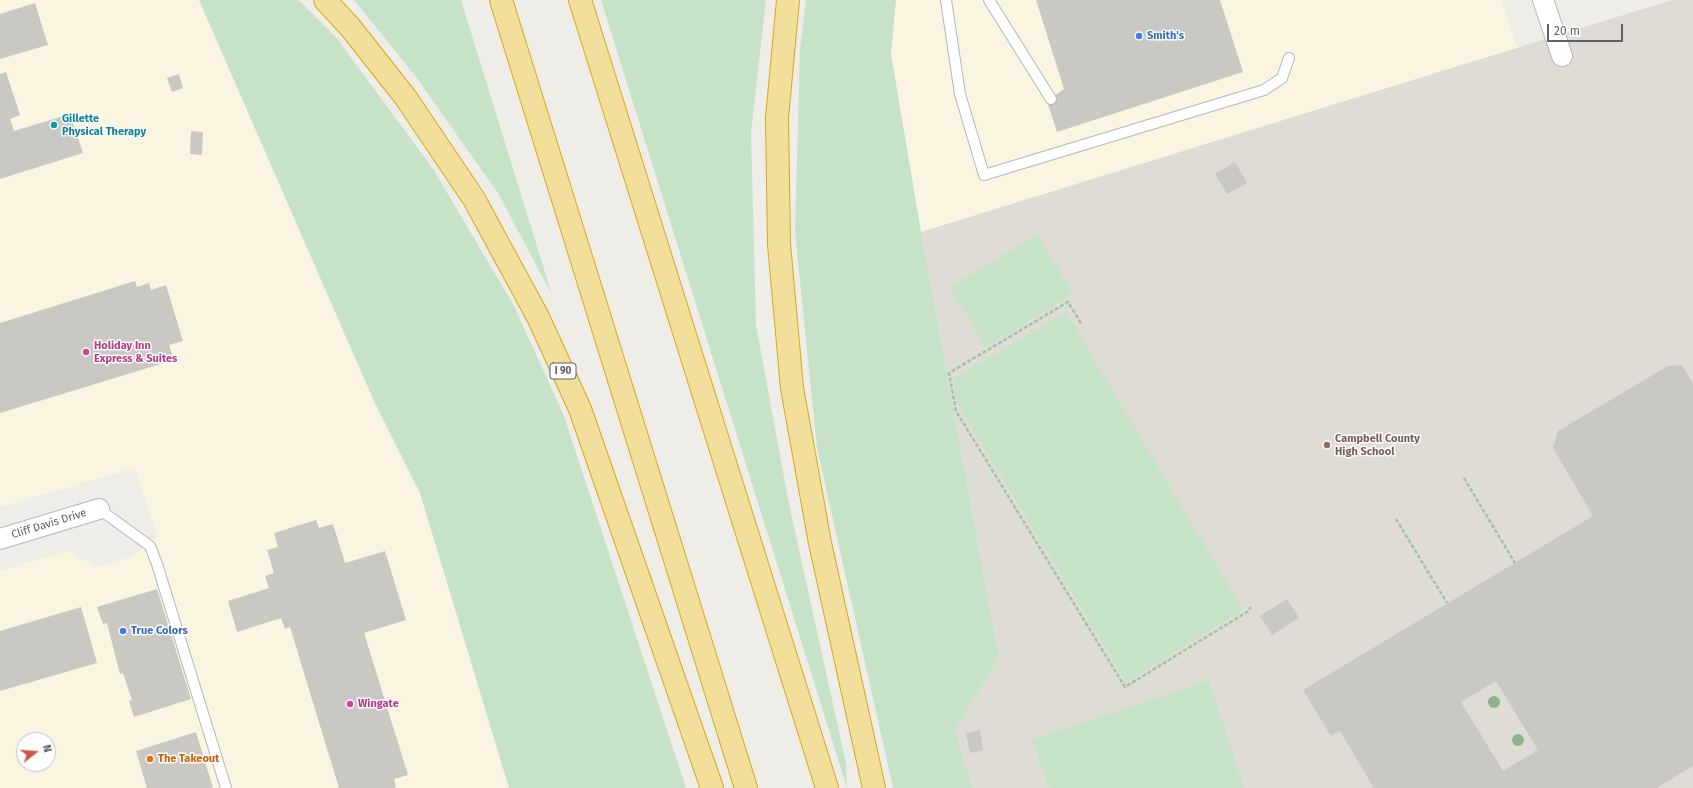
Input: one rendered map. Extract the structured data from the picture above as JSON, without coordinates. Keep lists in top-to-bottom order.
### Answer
{
  "streets": {
    "highway": ["I 90"],
    "street": ["Cliff Davis Drive"]
  },
  "places": [
    "Smith's",
    "Gillette Physical Therapy",
    "Holiday Inn Express & Suites",
    "Campbell County High School",
    "True Colors",
    "Wingate",
    "The Takeout"
  ],
  "scale_bar": "20 m",
  "north": "right"
}
